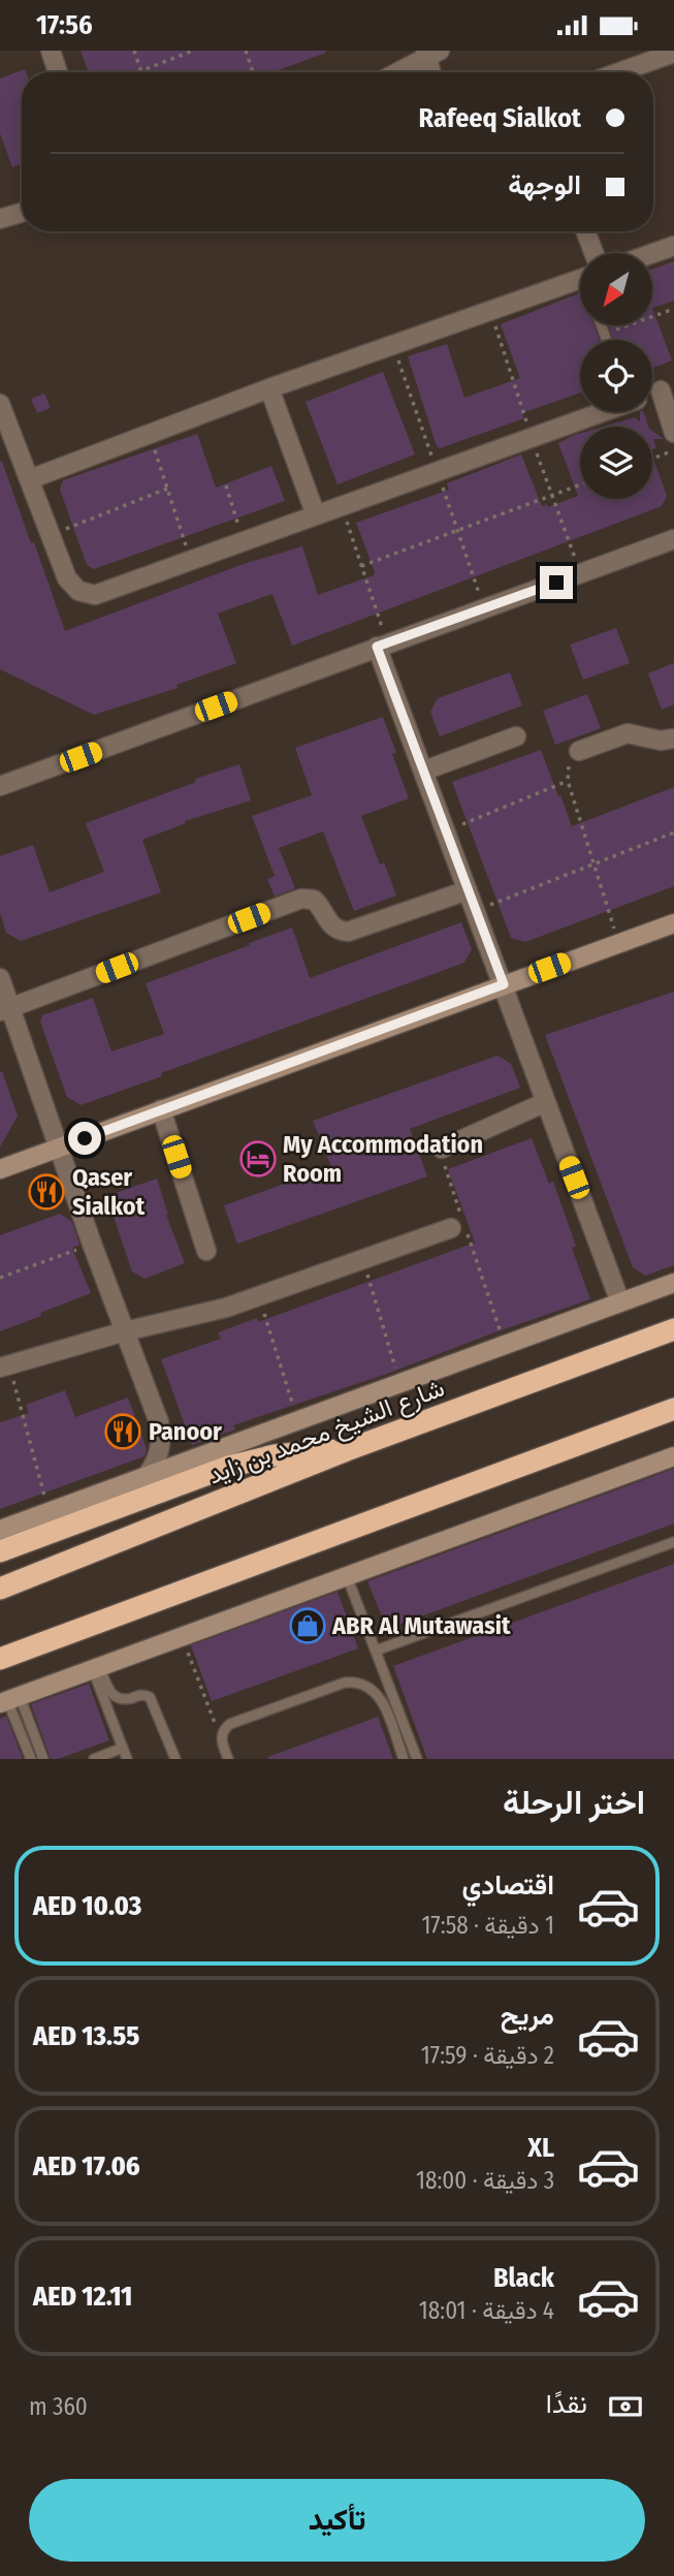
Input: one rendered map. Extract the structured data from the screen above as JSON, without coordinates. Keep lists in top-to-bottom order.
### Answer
{
  "streets": {
    "highway": ["شارع الشيخ محمد بن زايد"]
  },
  "places": {
    "hotel": ["My Accommodation Room"],
    "restaurant": ["Qaser Sialkot", "Panoor"],
    "shop": ["ABR Al Mutawasit"]
  },
  "north": "bottom left",
  "page": {
    "status": "17:56",
    "banner": ["Rafeeq Sialkot", "الوجهة"],
    "heading": "اختر الرحلة",
    "list": [
      {
        "name": "اقتصادي",
        "note": "1 دقيقة · 17:58",
        "value": "AED 10.03"
      },
      {
        "name": "مريح",
        "note": "2 دقيقة · 17:59",
        "value": "AED 13.55"
      },
      {
        "name": "XL",
        "note": "3 دقيقة · 18:00",
        "value": "AED 17.06"
      },
      {
        "name": "Black",
        "note": "4 دقيقة · 18:01",
        "value": "AED 12.11"
      }
    ],
    "pay": ["نقدًا", "360 m"],
    "buttons": "تأكيد"
  }
}
